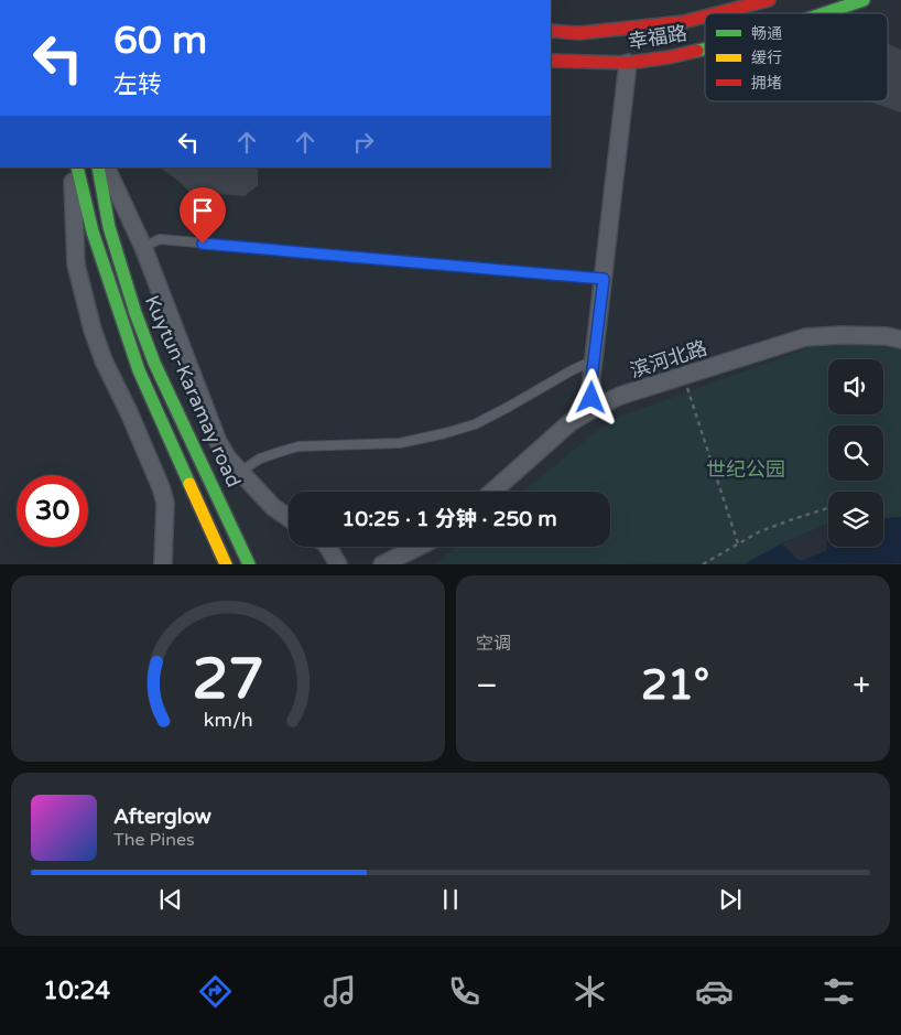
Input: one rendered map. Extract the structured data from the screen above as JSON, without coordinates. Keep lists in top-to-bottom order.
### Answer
{
  "streets": {
    "main road": ["幸福路", "Kuytun-Karamay road"],
    "street": ["滨河北路"]
  },
  "parks": ["世纪公园"],
  "legend": ["畅通", "缓行", "拥堵"],
  "page": {
    "turn": ["60 m", "左转"],
    "limit": "30",
    "trip": "10:25 · 1 分钟 · 250 m",
    "tile": "空调",
    "heat": ["−", "21°", "+"],
    "song": ["Afterglow", "The Pines"],
    "tabs": "10:24",
    "gauge": ["27", "km/h"]
  }
}
